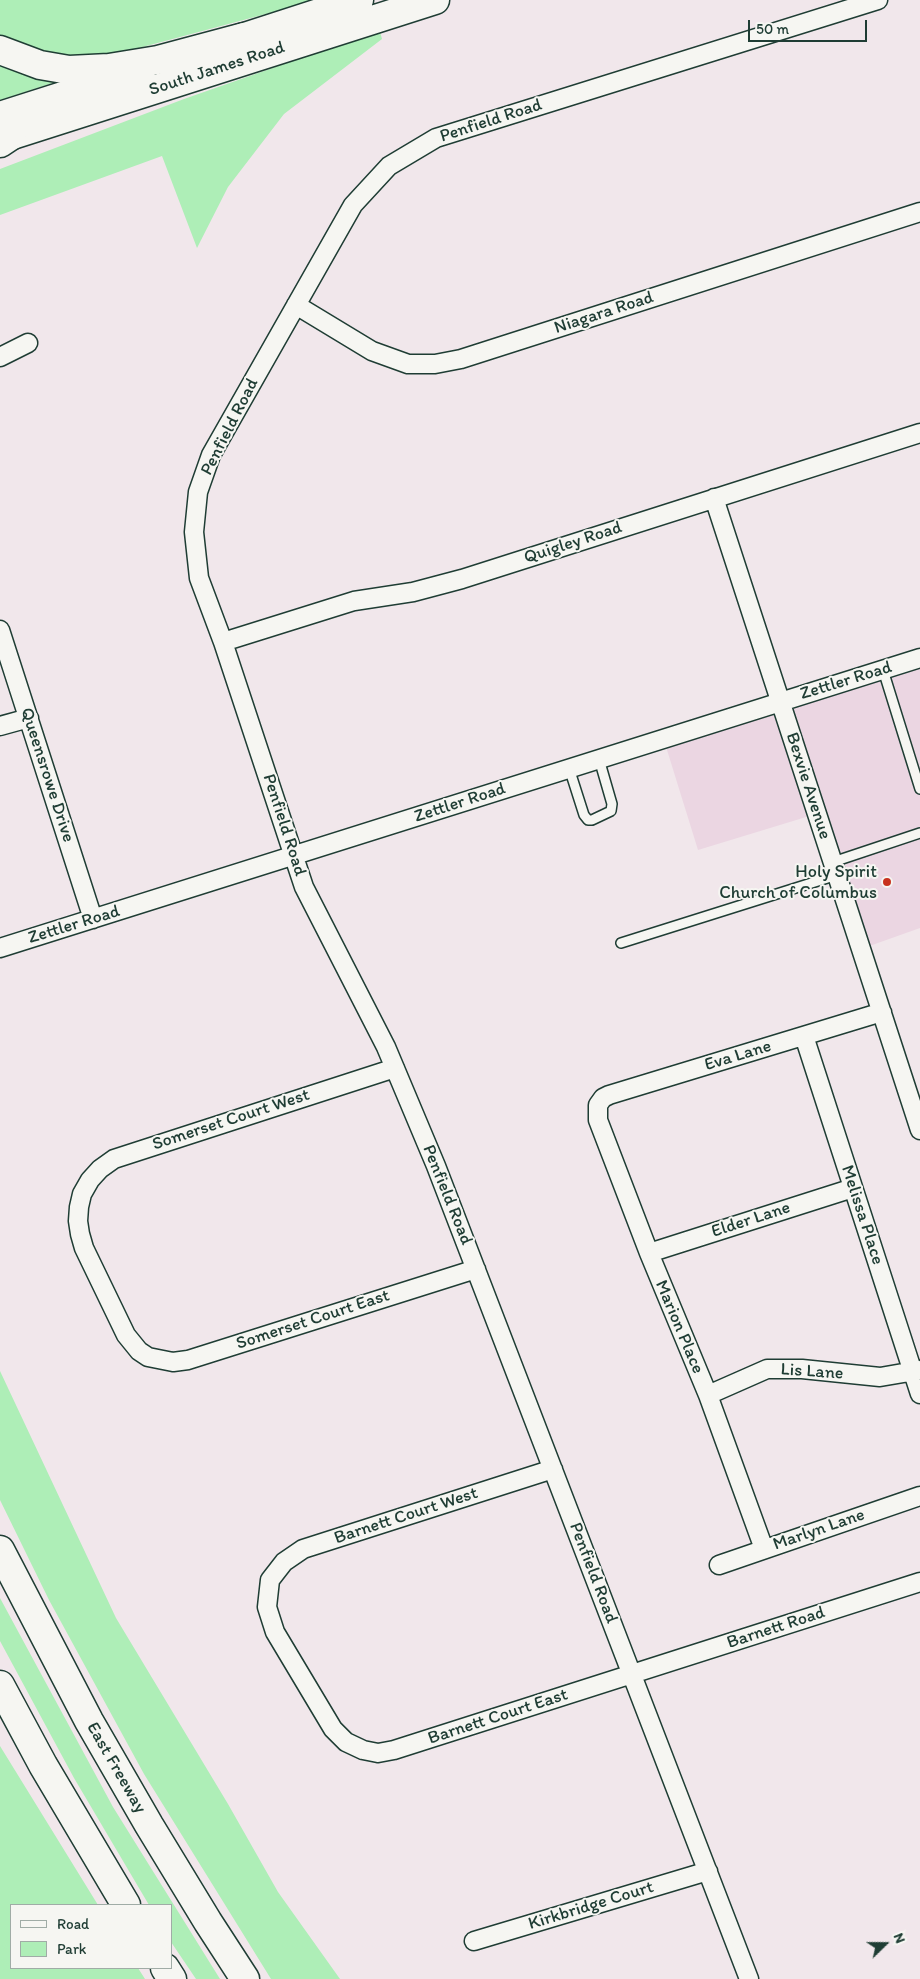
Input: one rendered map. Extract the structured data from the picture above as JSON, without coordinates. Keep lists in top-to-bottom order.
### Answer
{
  "streets": {
    "main road": ["South James Road", "East Freeway"],
    "street": [
      "Penfield Road",
      "Niagara Road",
      "Quigley Road",
      "Zettler Road",
      "Queensrowe Drive",
      "Bexvie Avenue",
      "Eva Lane",
      "Somerset Court West",
      "Melissa Place",
      "Elder Lane",
      "Somerset Court East",
      "Marion Place",
      "Lis Lane",
      "Barnett Court West",
      "Marlyn Lane",
      "Barnett Road",
      "Barnett Court East",
      "Kirkbridge Court"
    ]
  },
  "crossings": [
    ["Penfield Road", "Niagara Road"],
    ["Penfield Road", "Quigley Road"],
    ["Penfield Road", "Zettler Road"],
    ["Penfield Road", "Somerset Court West"],
    ["Penfield Road", "Somerset Court East"],
    ["Penfield Road", "Barnett Court West"],
    ["Penfield Road", "Barnett Road"],
    ["Penfield Road", "Barnett Court East"],
    ["Penfield Road", "Kirkbridge Court"],
    ["Quigley Road", "Bexvie Avenue"],
    ["Zettler Road", "Queensrowe Drive"],
    ["Zettler Road", "Bexvie Avenue"],
    ["Bexvie Avenue", "Eva Lane"],
    ["Eva Lane", "Melissa Place"],
    ["Eva Lane", "Marion Place"],
    ["Somerset Court West", "Somerset Court East"],
    ["Melissa Place", "Elder Lane"],
    ["Melissa Place", "Lis Lane"],
    ["Elder Lane", "Marion Place"],
    ["Marion Place", "Lis Lane"],
    ["Marion Place", "Marlyn Lane"],
    ["Barnett Court West", "Barnett Court East"],
    ["Barnett Road", "Barnett Court East"]
  ],
  "places": ["Holy Spirit Church of Columbus"],
  "legend": ["Road", "Park"],
  "scale_bar": "50 m",
  "north": "right"
}
